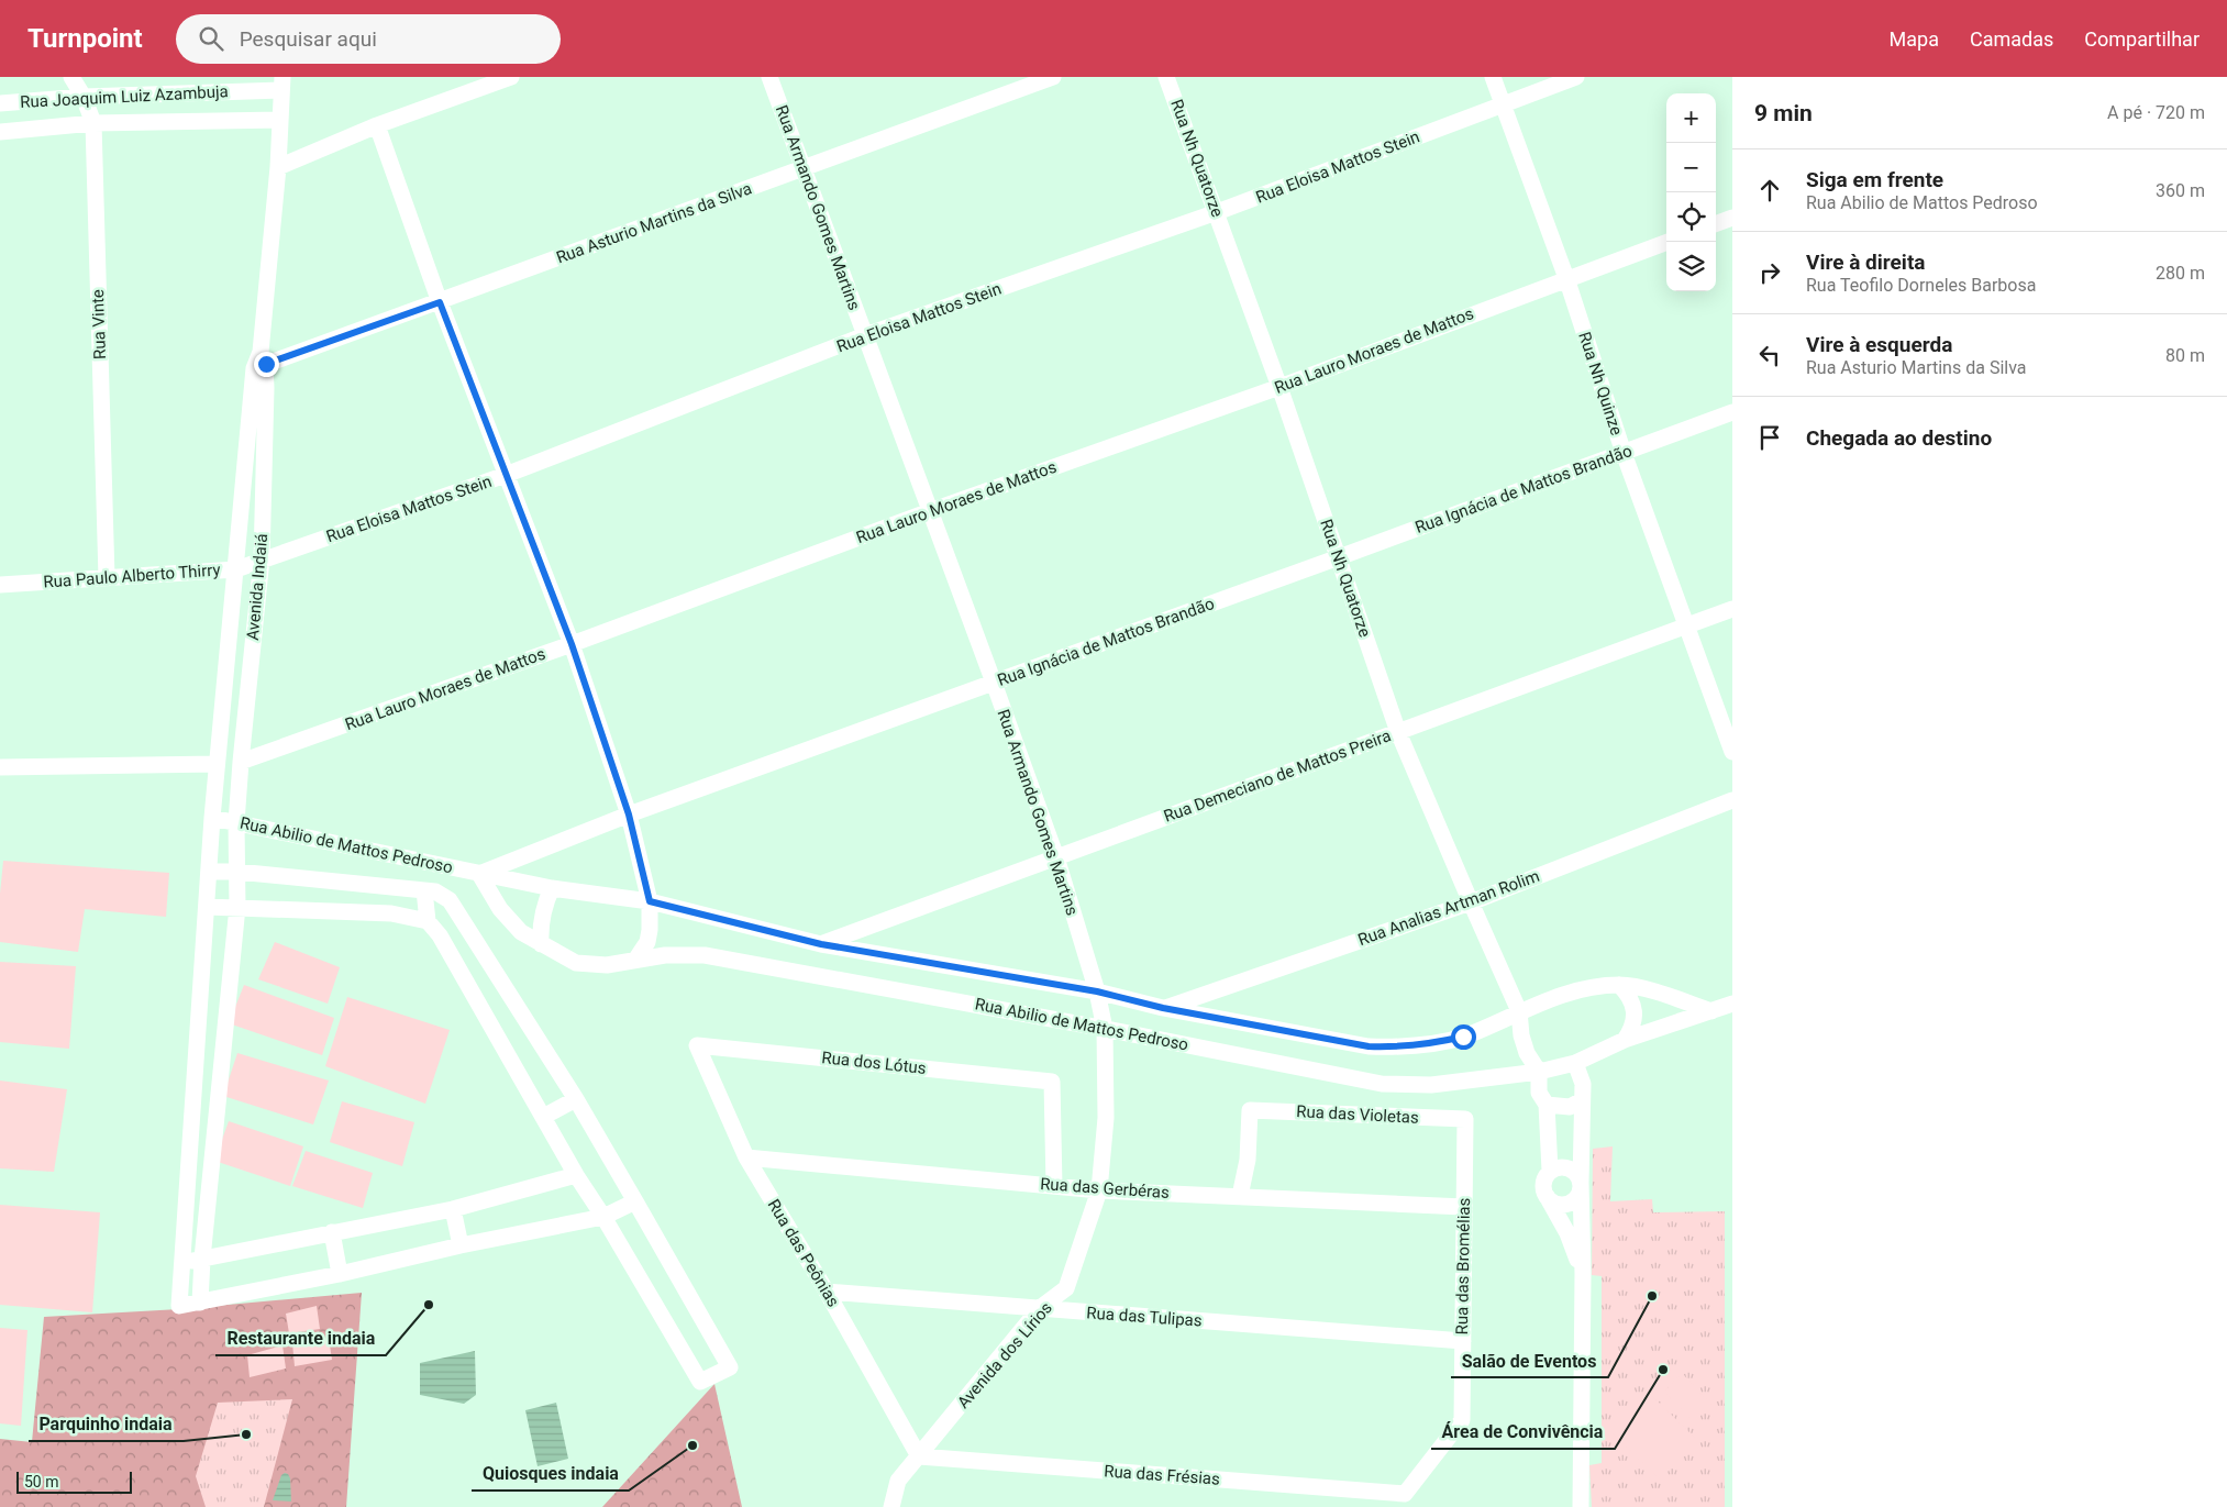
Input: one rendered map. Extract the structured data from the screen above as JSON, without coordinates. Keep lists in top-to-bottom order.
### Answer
{
  "streets": {
    "street": [
      "Rua Joaquim Luiz Azambuja",
      "Rua Nh Quatorze",
      "Rua Eloisa Mattos Stein",
      "Rua Armando Gomes Martins",
      "Rua Asturio Martins da Silva",
      "Rua Vinte",
      "Rua Lauro Moraes de Mattos",
      "Rua Nh Quinze",
      "Rua Ignácia de Mattos Brandão",
      "Rua Paulo Alberto Thirry",
      "Avenida Indaiá",
      "Rua Demeciano de Mattos Preira",
      "Rua Abilio de Mattos Pedroso",
      "Rua Analias Artman Rolim",
      "Rua dos Lótus",
      "Rua das Violetas",
      "Rua das Gerbéras",
      "Rua das Peônias",
      "Rua das Bromélias",
      "Rua das Tulipas",
      "Avenida dos Lírios",
      "Rua das Frésias"
    ]
  },
  "crossings": [
    ["Rua Joaquim Luiz Azambuja", "Rua Vinte"],
    ["Rua Joaquim Luiz Azambuja", "Avenida Indaiá"],
    ["Rua Nh Quatorze", "Rua Eloisa Mattos Stein"],
    ["Rua Nh Quatorze", "Rua Lauro Moraes de Mattos"],
    ["Rua Nh Quatorze", "Rua Ignácia de Mattos Brandão"],
    ["Rua Nh Quatorze", "Rua Demeciano de Mattos Preira"],
    ["Rua Nh Quatorze", "Rua Abilio de Mattos Pedroso"],
    ["Rua Nh Quatorze", "Rua Analias Artman Rolim"],
    ["Rua Eloisa Mattos Stein", "Rua Armando Gomes Martins"],
    ["Rua Eloisa Mattos Stein", "Rua Nh Quinze"],
    ["Rua Eloisa Mattos Stein", "Rua Paulo Alberto Thirry"],
    ["Rua Eloisa Mattos Stein", "Avenida Indaiá"],
    ["Rua Armando Gomes Martins", "Rua Asturio Martins da Silva"],
    ["Rua Armando Gomes Martins", "Rua Lauro Moraes de Mattos"],
    ["Rua Armando Gomes Martins", "Rua Ignácia de Mattos Brandão"],
    ["Rua Armando Gomes Martins", "Rua Demeciano de Mattos Preira"],
    ["Rua Armando Gomes Martins", "Rua Abilio de Mattos Pedroso"],
    ["Rua Armando Gomes Martins", "Avenida dos Lírios"],
    ["Rua Asturio Martins da Silva", "Avenida Indaiá"],
    ["Rua Vinte", "Rua Paulo Alberto Thirry"],
    ["Rua Lauro Moraes de Mattos", "Rua Nh Quinze"],
    ["Rua Lauro Moraes de Mattos", "Avenida Indaiá"],
    ["Rua Nh Quinze", "Rua Ignácia de Mattos Brandão"],
    ["Rua Nh Quinze", "Rua Demeciano de Mattos Preira"],
    ["Rua Ignácia de Mattos Brandão", "Rua Abilio de Mattos Pedroso"],
    ["Rua Paulo Alberto Thirry", "Avenida Indaiá"],
    ["Avenida Indaiá", "Rua Abilio de Mattos Pedroso"],
    ["Rua Demeciano de Mattos Preira", "Rua Abilio de Mattos Pedroso"],
    ["Rua Abilio de Mattos Pedroso", "Rua Analias Artman Rolim"],
    ["Rua Abilio de Mattos Pedroso", "Avenida dos Lírios"],
    ["Rua dos Lótus", "Rua das Gerbéras"],
    ["Rua dos Lótus", "Rua das Peônias"],
    ["Rua das Violetas", "Rua das Gerbéras"],
    ["Rua das Violetas", "Rua das Bromélias"],
    ["Rua das Gerbéras", "Rua das Peônias"],
    ["Rua das Gerbéras", "Rua das Bromélias"],
    ["Rua das Gerbéras", "Avenida dos Lírios"],
    ["Rua das Peônias", "Rua das Tulipas"],
    ["Rua das Peônias", "Avenida dos Lírios"],
    ["Rua das Peônias", "Rua das Frésias"],
    ["Rua das Bromélias", "Rua das Tulipas"],
    ["Rua das Bromélias", "Rua das Frésias"],
    ["Rua das Tulipas", "Avenida dos Lírios"],
    ["Avenida dos Lírios", "Rua das Frésias"]
  ],
  "places": [
    "Salão de Eventos",
    "Restaurante indaia",
    "Área de Convivência",
    "Parquinho indaia",
    "Quiosques indaia"
  ],
  "scale_bar": "50 m",
  "page": {
    "header": "Turnpoint",
    "search": "Pesquisar aqui",
    "nav": ["Mapa", "Camadas", "Compartilhar"],
    "heading": ["9 min", "A pé · 720 m"],
    "map_buttons": ["+", "−"],
    "list": [
      ["Siga em frente", "Rua Abilio de Mattos Pedroso", "360 m"],
      ["Vire à direita", "Rua Teofilo Dorneles Barbosa", "280 m"],
      ["Vire à esquerda", "Rua Asturio Martins da Silva", "80 m"],
      "Chegada ao destino"
    ],
    "scale": "50 m"
  }
}
